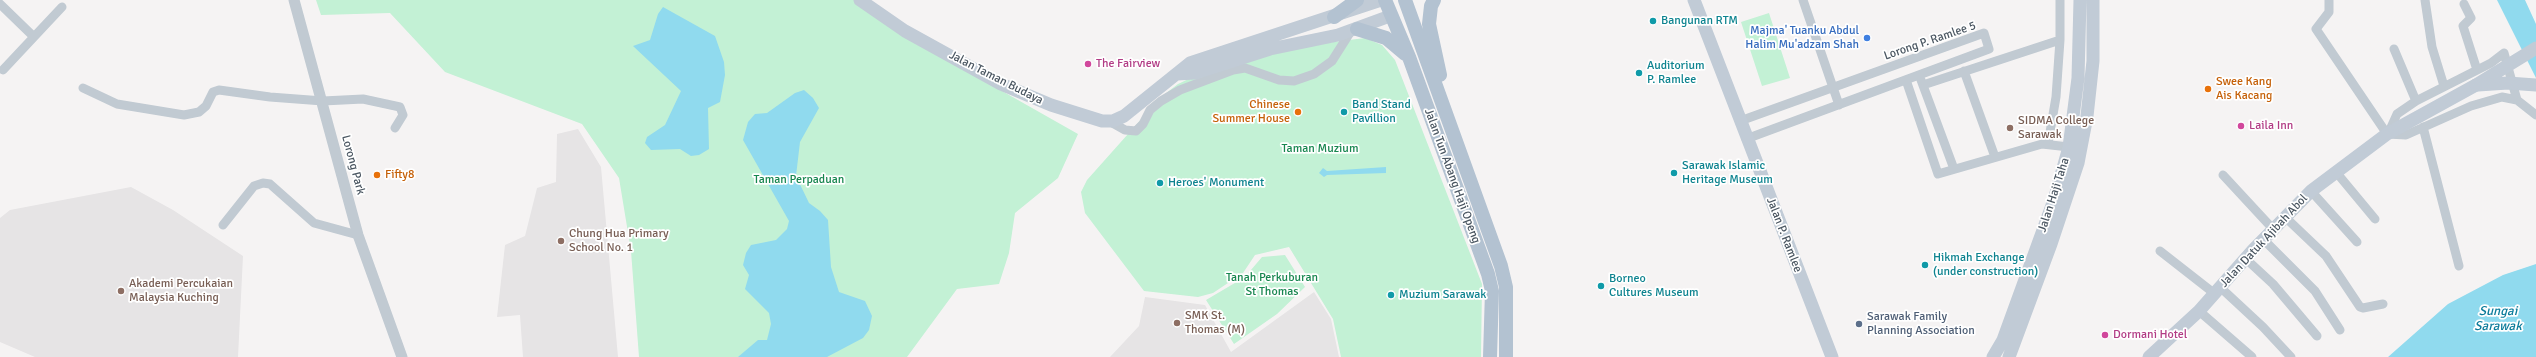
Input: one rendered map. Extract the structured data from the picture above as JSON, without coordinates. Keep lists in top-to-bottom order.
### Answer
{
  "streets": {
    "main road": [
      "Jalan Taman Budaya",
      "Jalan Tun Abang Haji Openg",
      "Jalan Haji Taha",
      "Jalan P. Ramlee",
      "Jalan Datuk Ajibah Abol"
    ],
    "street": ["Lorong P. Ramlee 5", "Lorong Park"]
  },
  "crossings": [
    ["Lorong P. Ramlee 5", "Jalan P. Ramlee"]
  ],
  "water": ["Sungai Sarawak"],
  "parks": ["Taman Muzium", "Taman Perpaduan", "Tanah Perkuburan St Thomas"],
  "places": [
    "Bangunan RTM",
    "Majma' Tuanku Abdul Halim Mu'adzam Shah",
    "The Fairview",
    "Auditorium P. Ramlee",
    "Swee Kang Ais Kacang",
    "Chinese Summer House",
    "Band Stand Pavillion",
    "Laila Inn",
    "SIDMA College Sarawak",
    "Sarawak Islamic Heritage Museum",
    "Fifty8",
    "Heroes' Monument",
    "Chung Hua Primary School No. 1",
    "Hikmah Exchange (under construction)",
    "Borneo Cultures Museum",
    "Akademi Percukaian Malaysia Kuching",
    "Muzium Sarawak",
    "SMK St. Thomas (M)",
    "Sarawak Family Planning Association",
    "Dormani Hotel"
  ]
}
